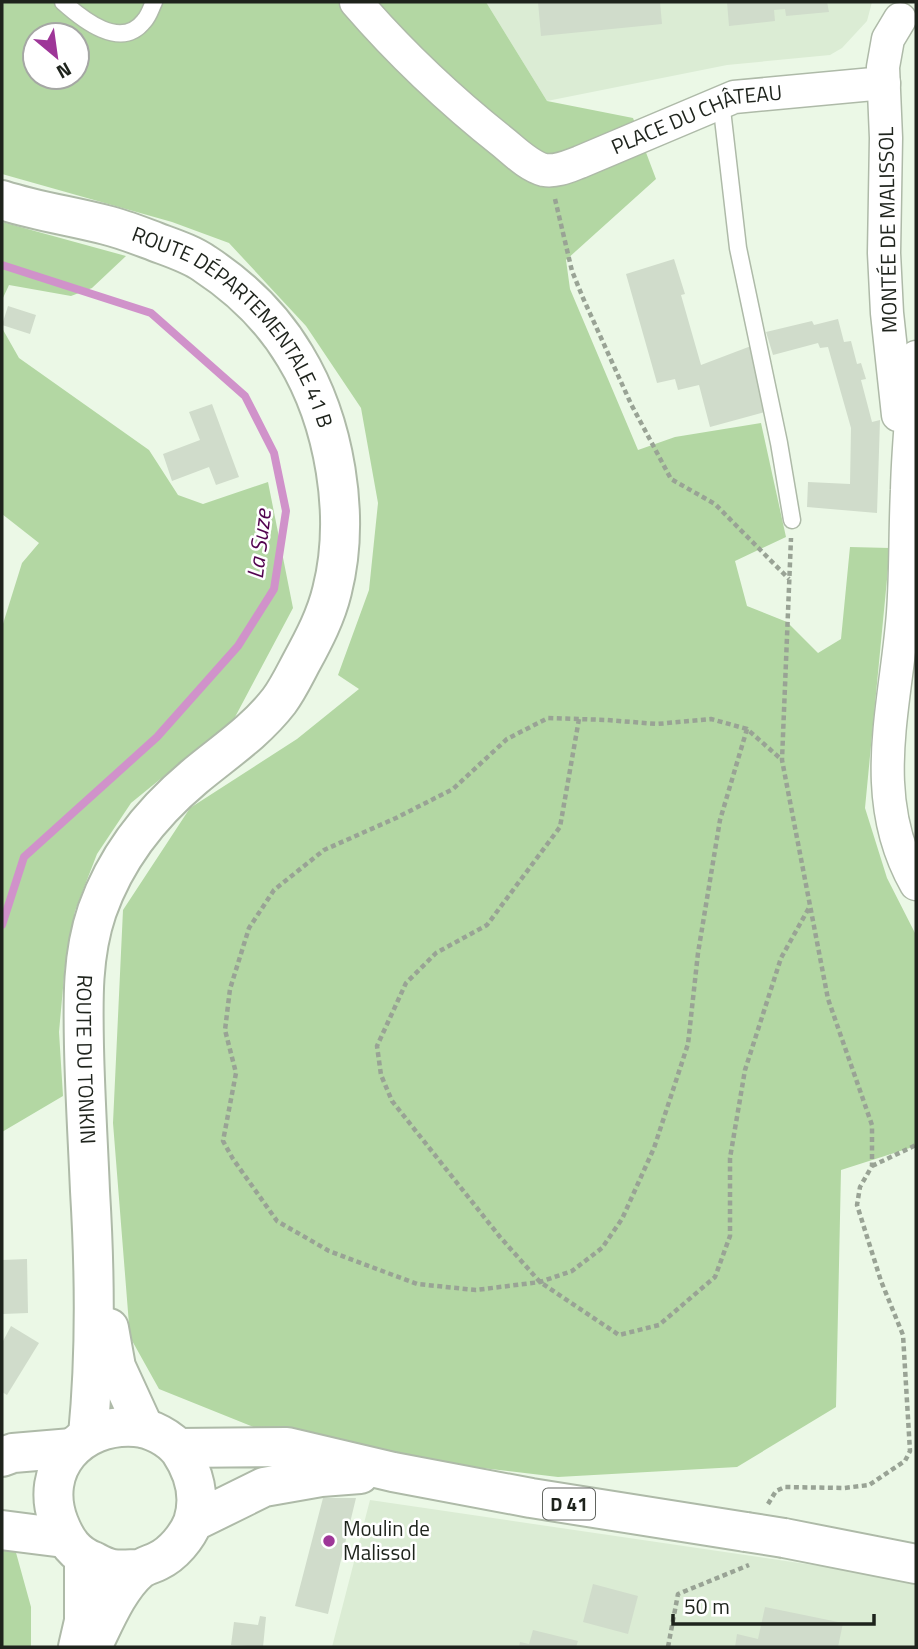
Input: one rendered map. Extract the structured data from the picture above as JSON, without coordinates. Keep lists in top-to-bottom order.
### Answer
{
  "streets": {
    "street": [
      "PLACE DU CHÂTEAU",
      "MONTÉE DE MALISSOL",
      "ROUTE DÉPARTEMENTALE 41 B",
      "ROUTE DU TONKIN",
      "D 41"
    ]
  },
  "crossings": [
    ["PLACE DU CHÂTEAU", "MONTÉE DE MALISSOL"],
    ["ROUTE DÉPARTEMENTALE 41 B", "ROUTE DU TONKIN"],
    ["ROUTE DU TONKIN", "D 41"]
  ],
  "water": ["La Suze"],
  "places": ["Moulin de Malissol"],
  "scale_bar": "50 m",
  "north": "bottom right"
}
